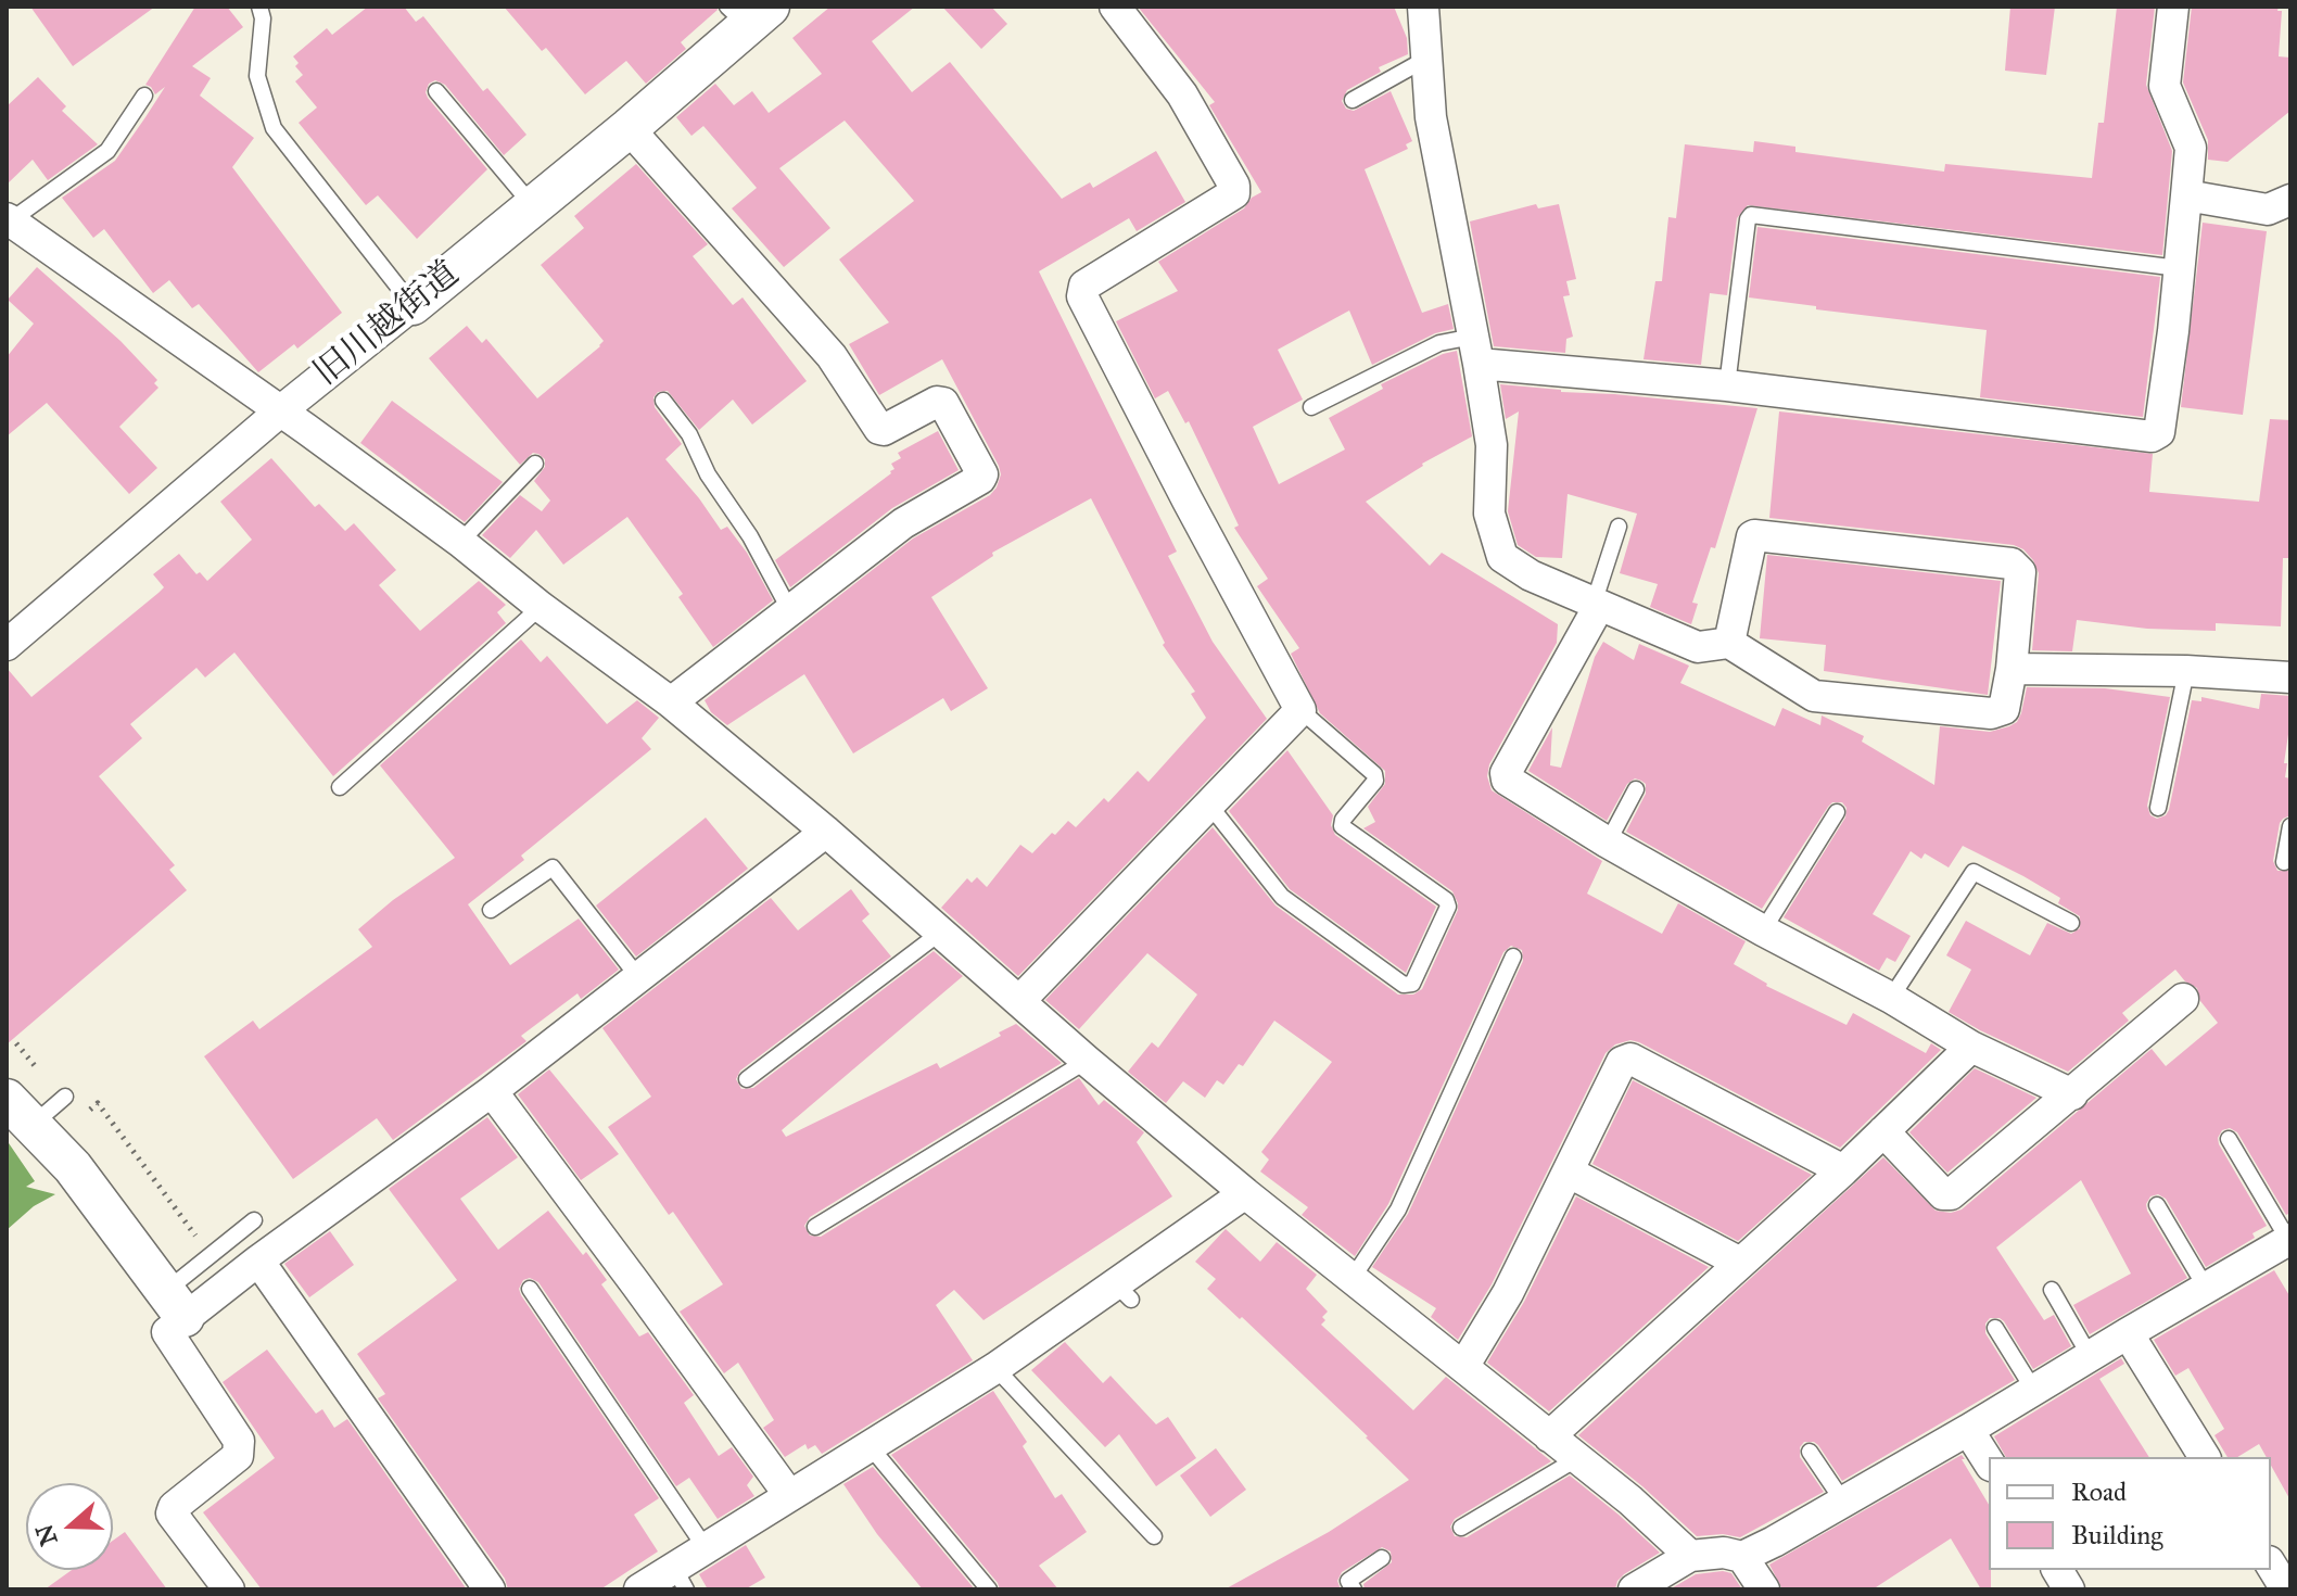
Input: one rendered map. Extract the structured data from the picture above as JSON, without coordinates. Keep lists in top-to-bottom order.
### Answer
{
  "streets": {
    "street": ["旧川越街道"]
  },
  "legend": ["Road", "Building"],
  "north": "left"
}
